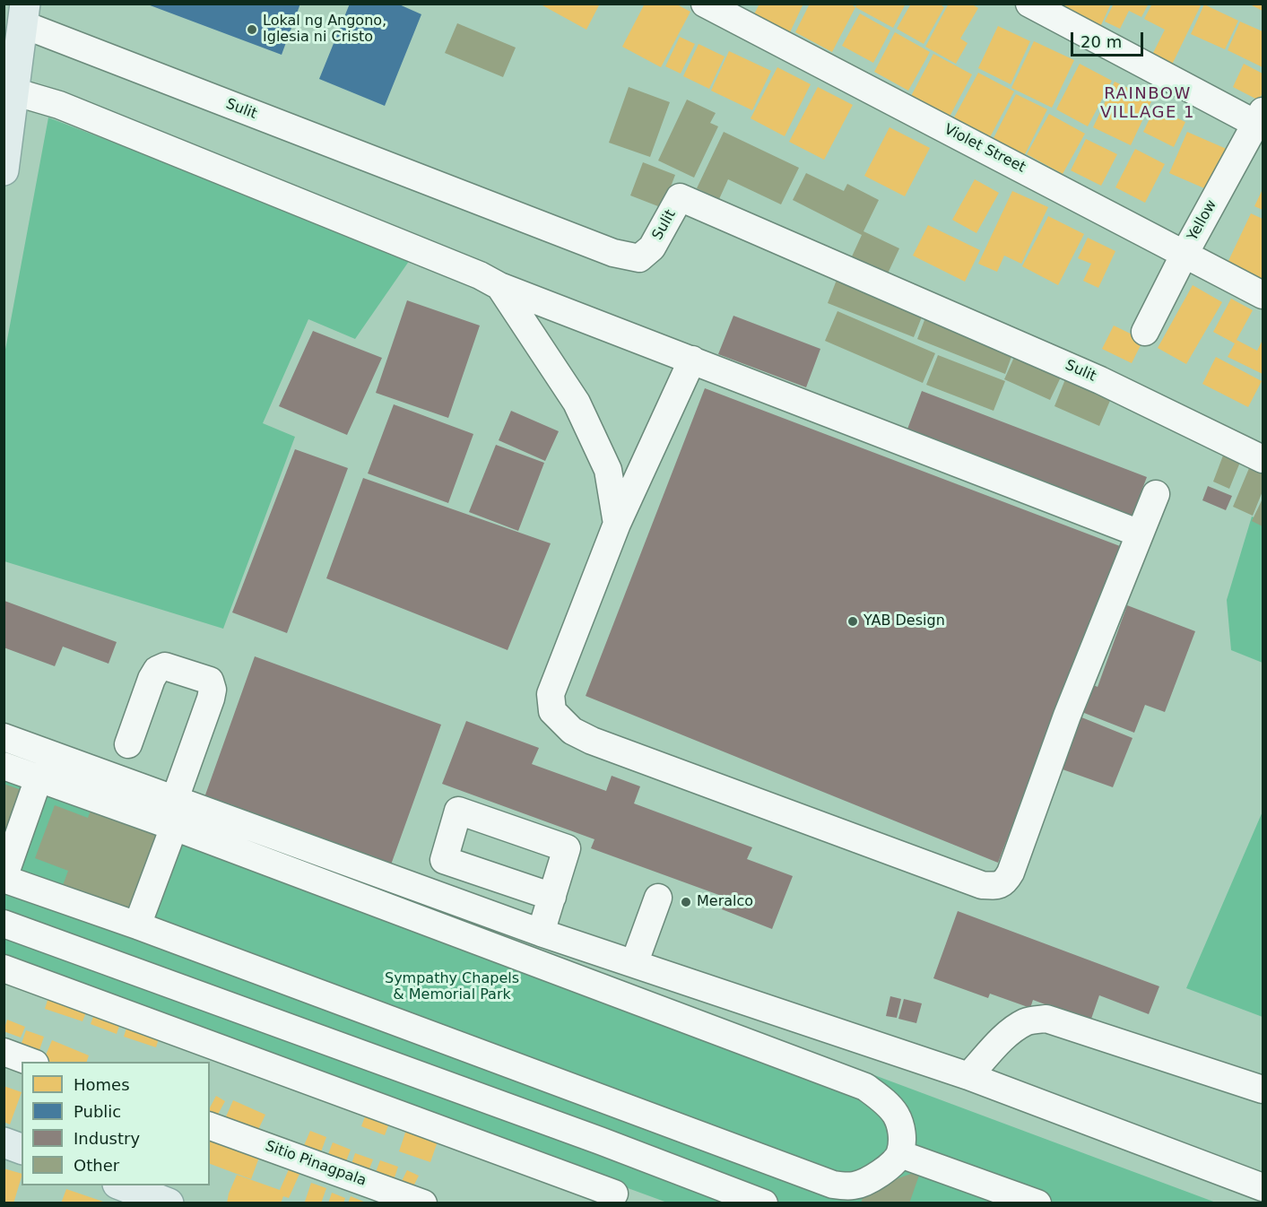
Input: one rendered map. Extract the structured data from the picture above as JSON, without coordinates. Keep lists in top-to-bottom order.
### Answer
{
  "streets": {
    "street": [
      "Sulit",
      "Violet Street",
      "Yellow",
      "Sitio Pinagpala"
    ]
  },
  "crossings": [
    ["Violet Street", "Yellow"]
  ],
  "districts": ["RAINBOW VILLAGE 1"],
  "parks": ["Sympathy Chapels & Memorial Park"],
  "places": ["Lokal ng Angono, Iglesia ni Cristo", "YAB Design", "Meralco"],
  "legend": [
    "Homes",
    "Public",
    "Industry",
    "Other"
  ],
  "scale_bar": "20 m"
}
